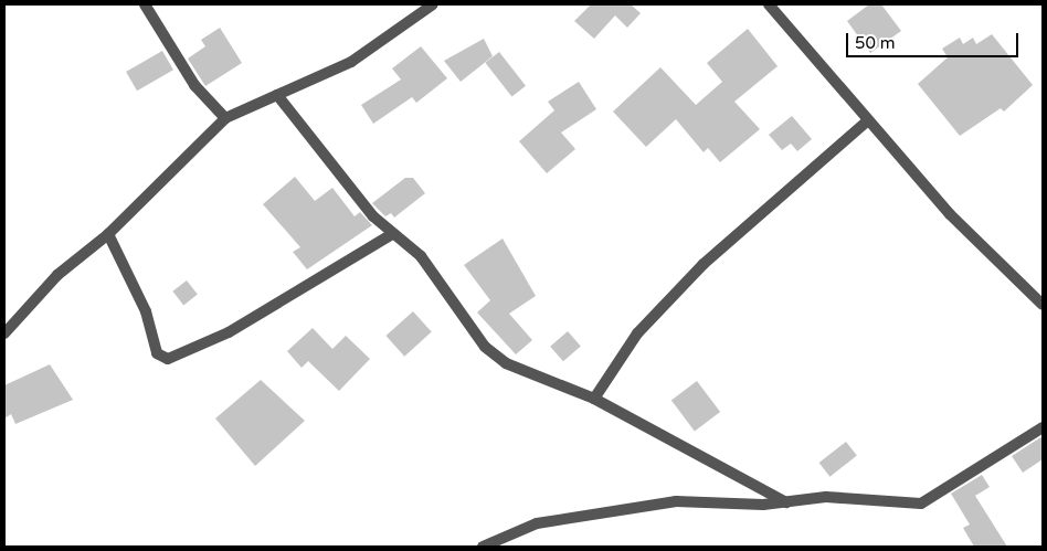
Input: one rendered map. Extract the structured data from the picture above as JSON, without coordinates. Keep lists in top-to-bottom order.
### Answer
{
  "scale_bar": "50 m"
}
